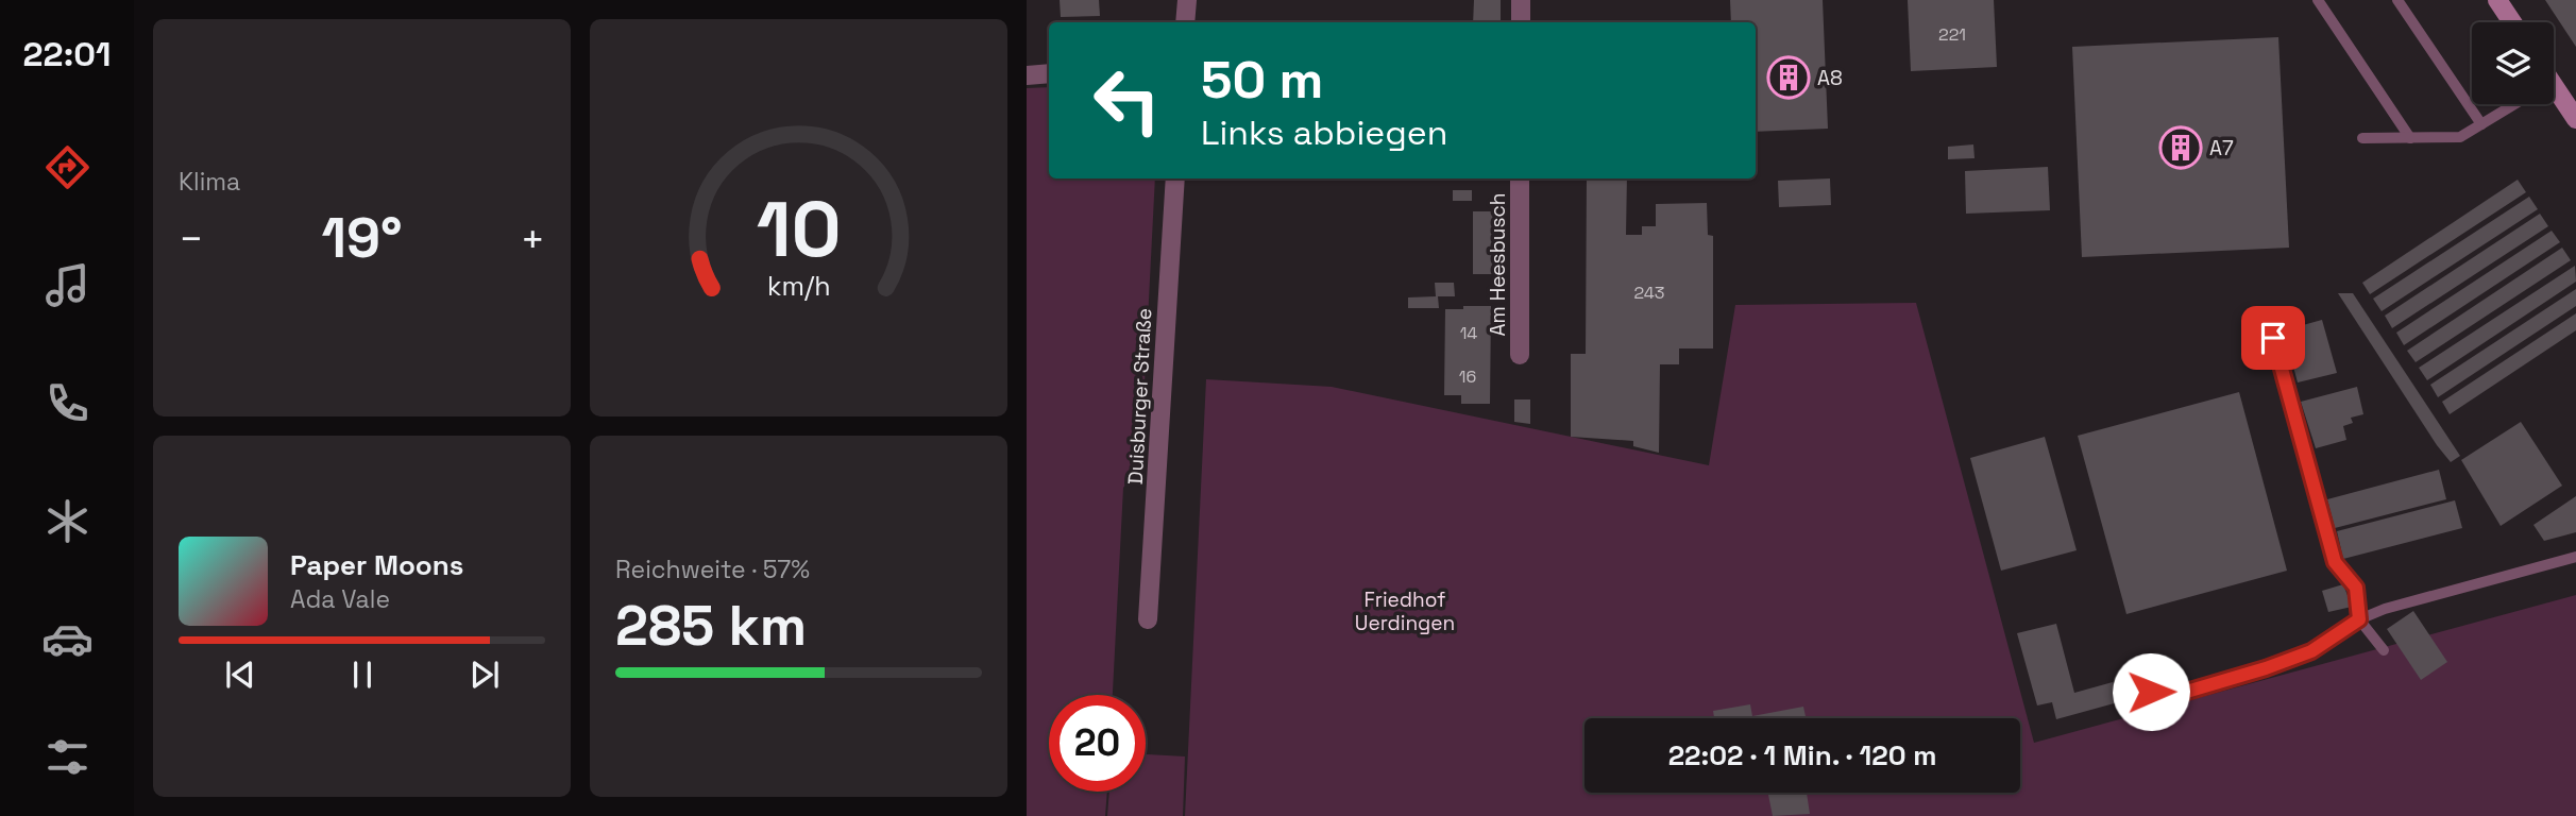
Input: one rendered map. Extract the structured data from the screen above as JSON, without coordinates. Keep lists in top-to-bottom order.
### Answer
{
  "streets": {
    "street": ["Am Heesbusch", "Duisburger Straße"]
  },
  "parks": ["Friedhof Uerdingen"],
  "places": {
    "building": ["A8", "A7"]
  },
  "house_numbers": [
    "221",
    "243",
    "14",
    "16"
  ],
  "page": {
    "tabs": "22:01",
    "tile": [
      "Klima",
      ["Reichweite · 57%", "285 km"]
    ],
    "turn": ["50 m", "Links abbiegen"],
    "heat": ["−", "19°", "+"],
    "song": ["Paper Moons", "Ada Vale"],
    "limit": "20",
    "trip": "22:02 · 1 Min. · 120 m",
    "gauge": ["10", "km/h"]
  }
}
